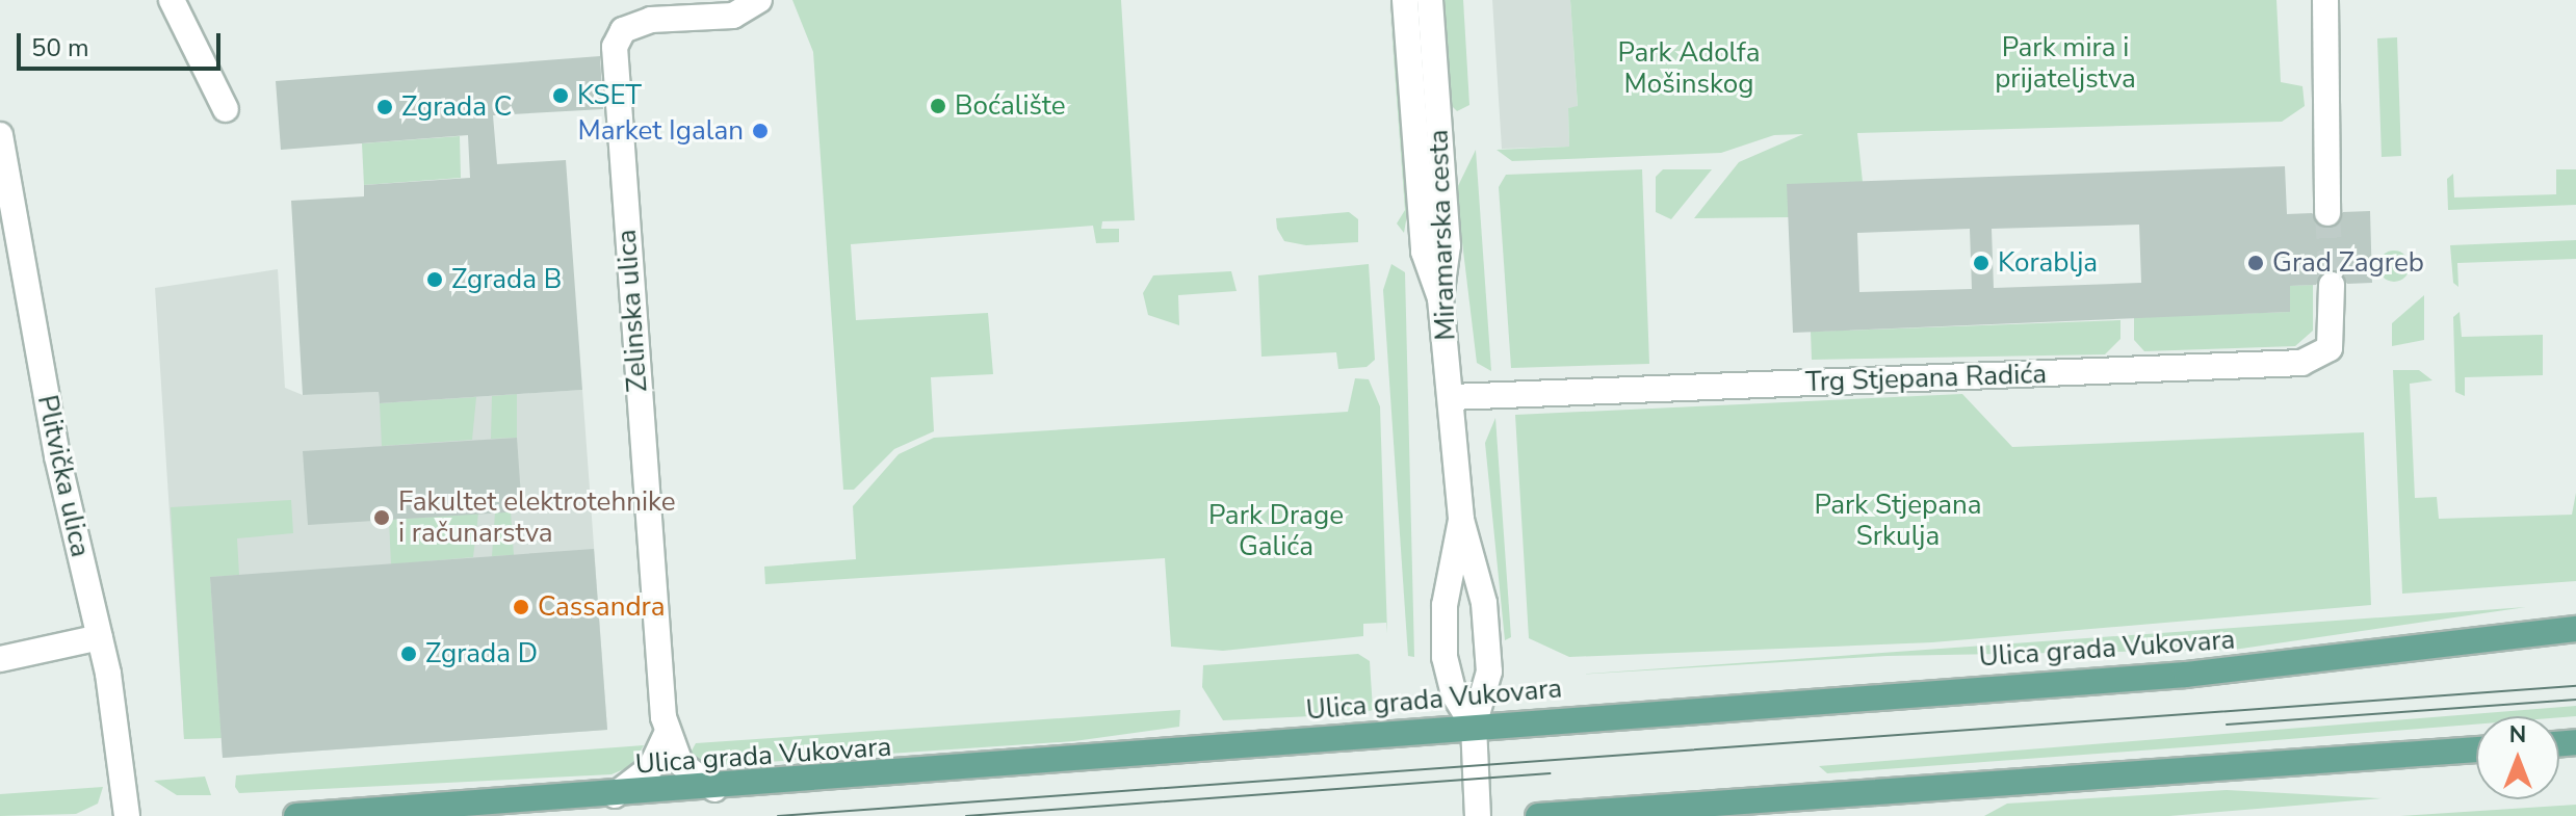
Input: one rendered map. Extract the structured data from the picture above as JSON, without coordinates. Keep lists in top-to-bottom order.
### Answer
{
  "streets": {
    "main road": ["Ulica grada Vukovara"],
    "street": [
      "Miramarska cesta",
      "Zelinska ulica",
      "Trg Stjepana Radića",
      "Plitvička ulica"
    ]
  },
  "crossings": [
    ["Miramarska cesta", "Trg Stjepana Radića"],
    ["Miramarska cesta", "Ulica grada Vukovara"],
    ["Zelinska ulica", "Ulica grada Vukovara"]
  ],
  "parks": [
    "Park mira i prijateljstva",
    "Park Adolfa Mošinskog",
    "Park Stjepana Srkulja",
    "Park Drage Galića"
  ],
  "places": [
    "KSET",
    "Boćalište",
    "Zgrada C",
    "Market Igalan",
    "Korablja",
    "Grad Zagreb",
    "Zgrada B",
    "Fakultet elektrotehnike i računarstva",
    "Cassandra",
    "Zgrada D"
  ],
  "scale_bar": "50 m",
  "north": "top"
}
